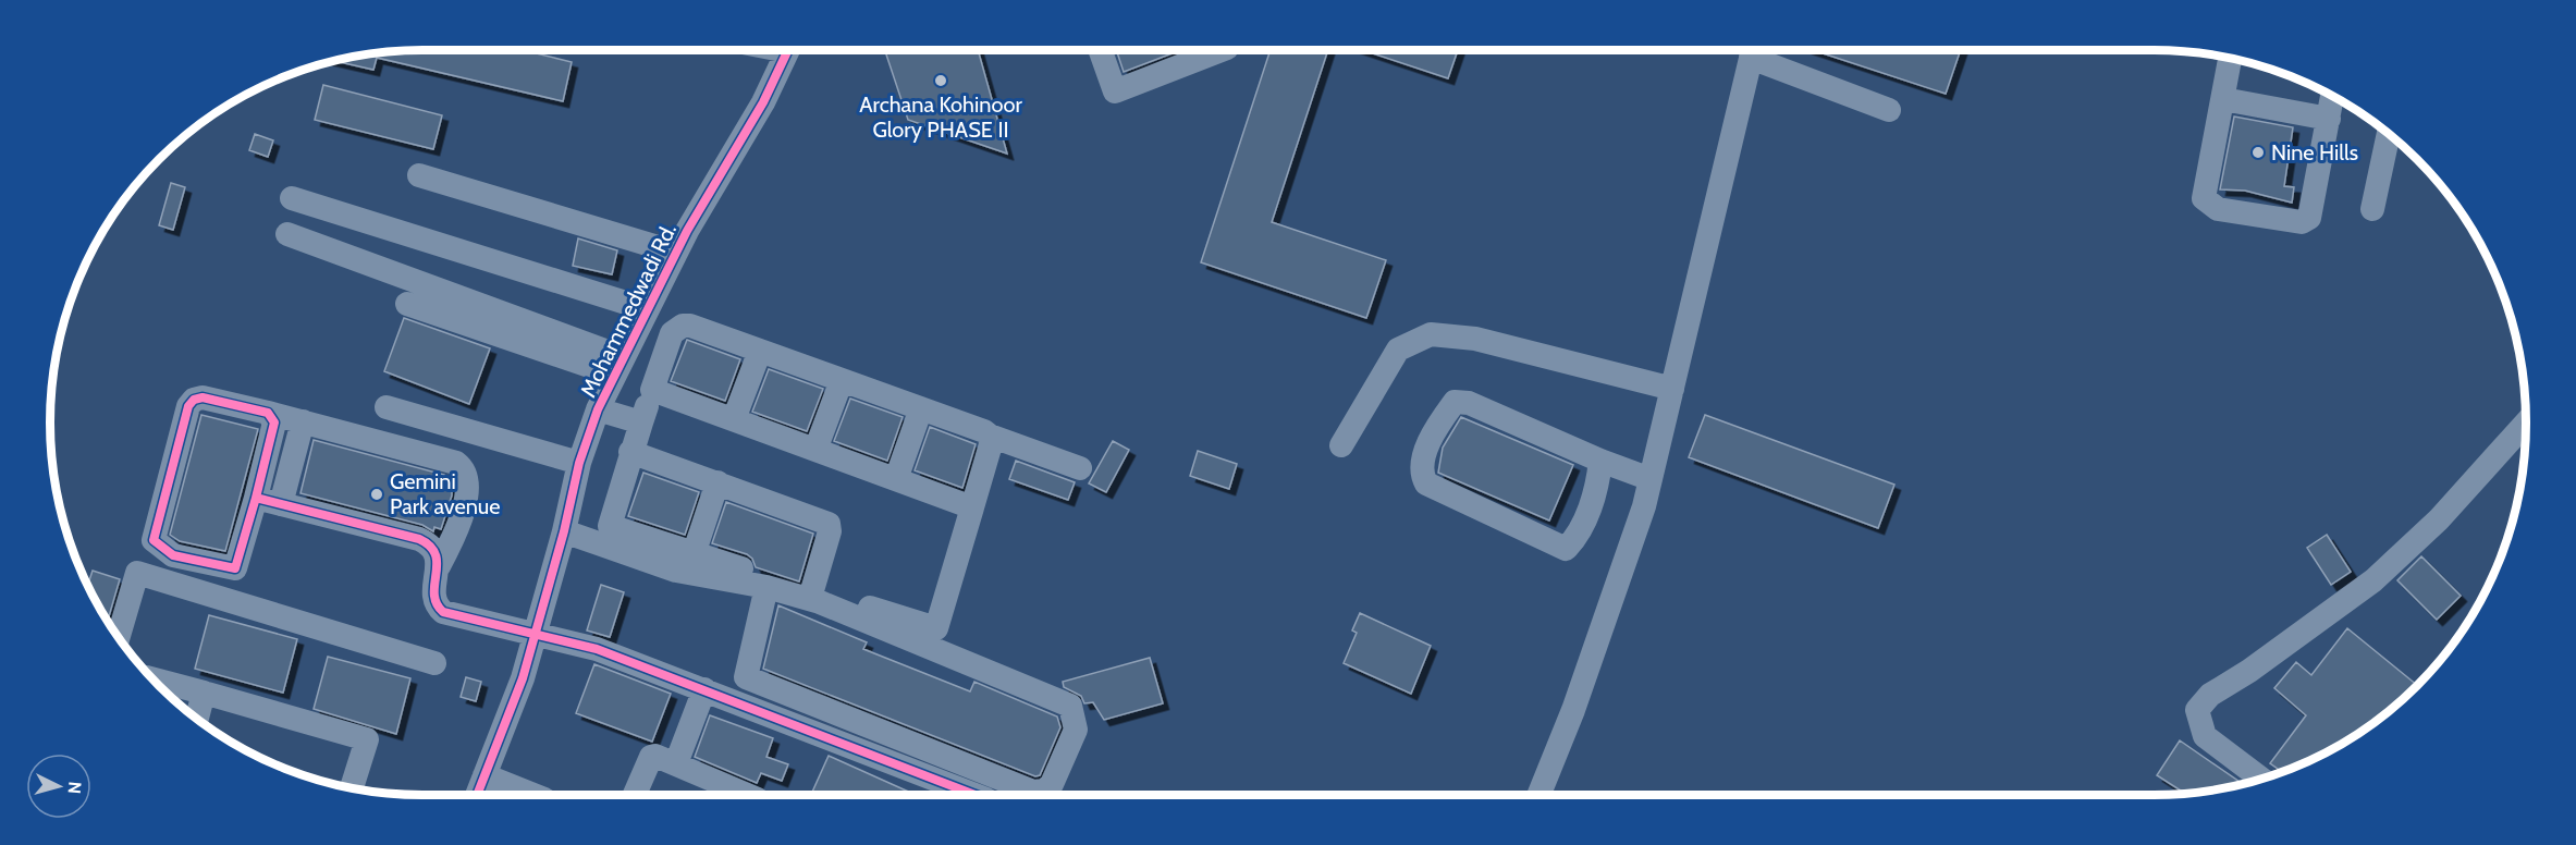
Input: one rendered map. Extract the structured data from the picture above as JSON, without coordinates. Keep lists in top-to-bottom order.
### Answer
{
  "streets": {
    "street": ["Mohammedwadi Rd."]
  },
  "places": ["Archana Kohinoor Glory PHASE II", "Nine Hills", "Gemini Park avenue"],
  "north": "right"
}
